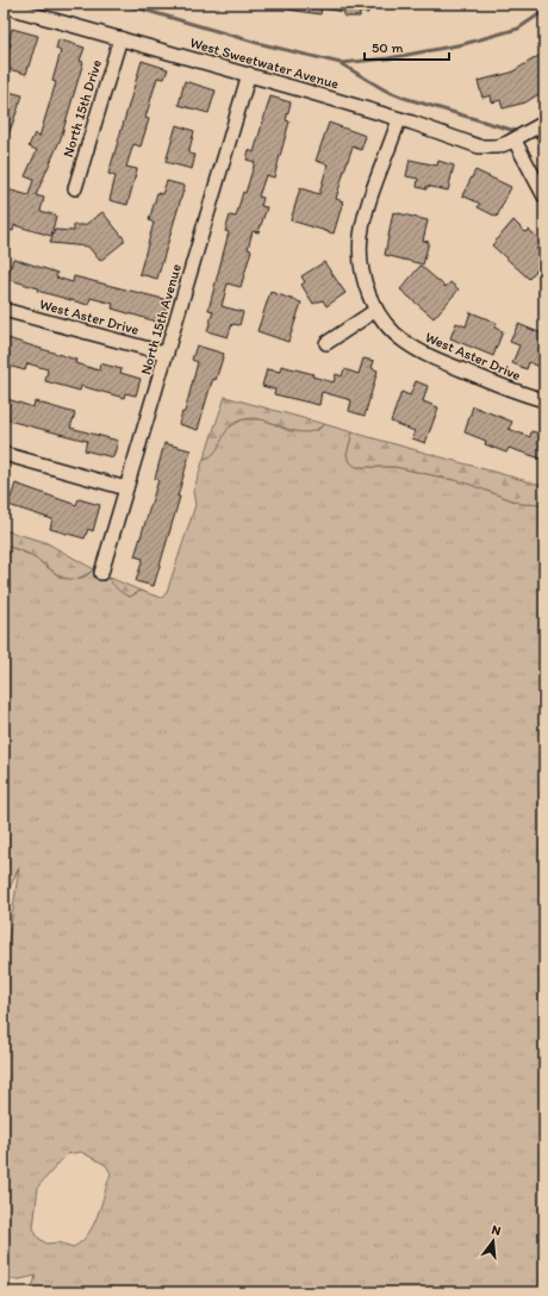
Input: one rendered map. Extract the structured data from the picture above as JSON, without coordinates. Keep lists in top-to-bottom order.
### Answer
{
  "streets": {
    "street": [
      "West Sweetwater Avenue",
      "North 15th Drive",
      "West Aster Drive",
      "North 15th Avenue"
    ]
  },
  "crossings": [
    ["West Sweetwater Avenue", "North 15th Drive"],
    ["West Sweetwater Avenue", "West Aster Drive"],
    ["West Sweetwater Avenue", "North 15th Avenue"],
    ["West Aster Drive", "North 15th Avenue"]
  ],
  "scale_bar": "50 m",
  "north": "top"
}
